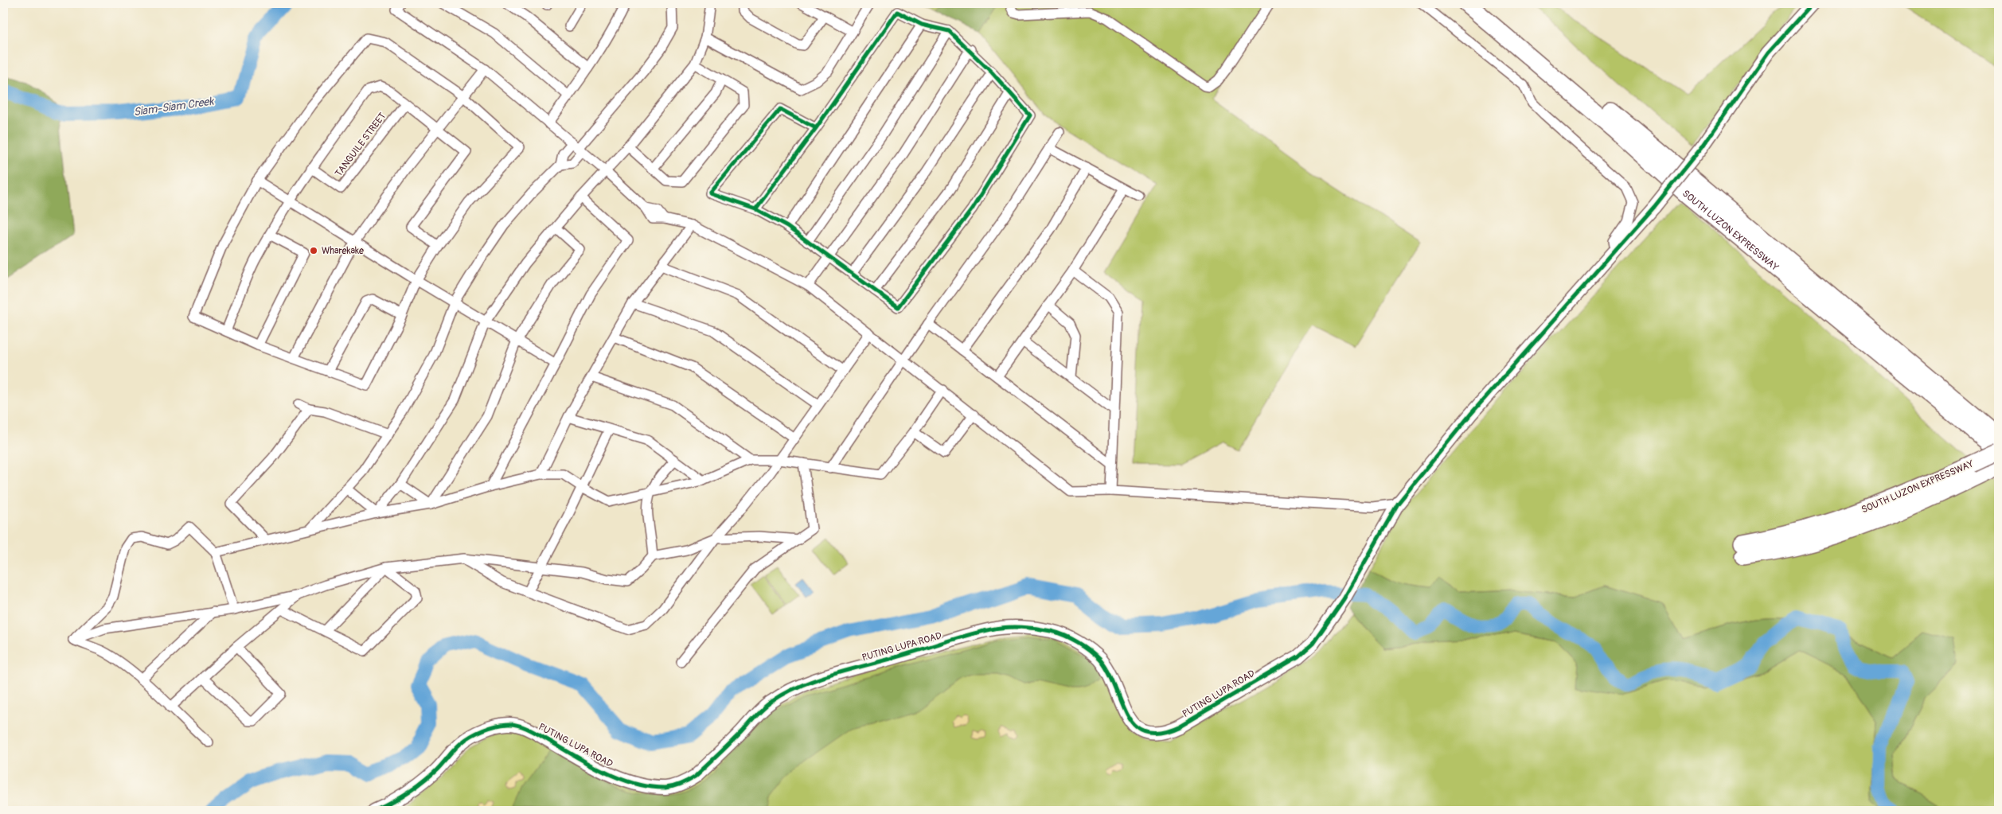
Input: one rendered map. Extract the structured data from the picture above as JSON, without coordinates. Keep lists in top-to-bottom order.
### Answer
{
  "streets": {
    "highway": ["SOUTH LUZON EXPRESSWAY"],
    "street": ["TANGUILE STREET", "PUTING LUPA ROAD"]
  },
  "water": ["Siam-Siam Creek"],
  "places": ["Wharekake"]
}
